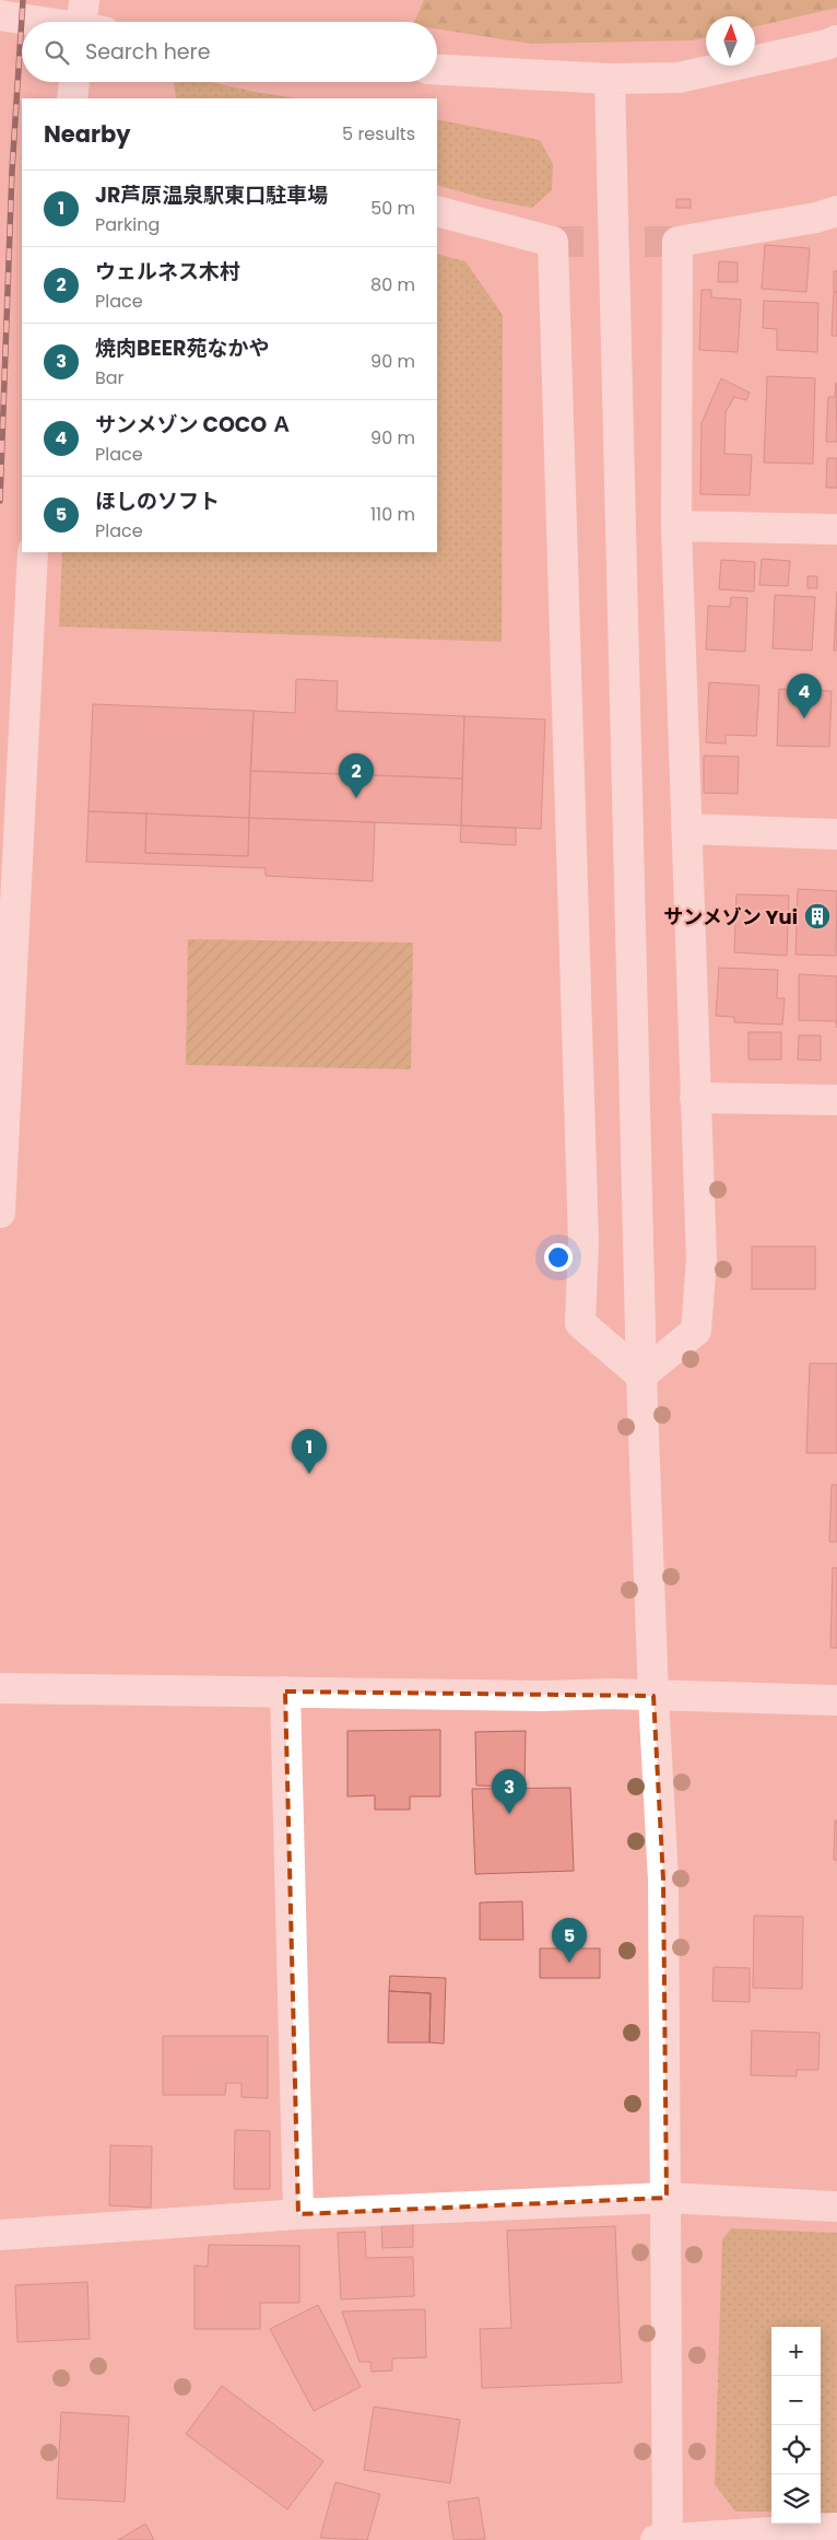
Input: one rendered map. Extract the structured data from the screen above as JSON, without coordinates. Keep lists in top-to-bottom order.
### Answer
{
  "places": {
    "building": ["サンメゾン Yui"]
  },
  "north": "top",
  "page": {
    "search": "Search here",
    "heading": ["Nearby", "5 results"],
    "list": [
      {
        "mark": "1",
        "name": "JR芦原温泉駅東口駐車場",
        "note": "Parking",
        "value": "50 m"
      },
      {
        "mark": "2",
        "name": "ウェルネス木村",
        "note": "Place",
        "value": "80 m"
      },
      {
        "mark": "3",
        "name": "焼肉BEER苑なかや",
        "note": "Bar",
        "value": "90 m"
      },
      {
        "mark": "4",
        "name": "サンメゾン COCO Ａ",
        "note": "Place",
        "value": "90 m"
      },
      {
        "mark": "5",
        "name": "ほしのソフト",
        "note": "Place",
        "value": "110 m"
      }
    ],
    "pins": [
      "4",
      "2",
      "1",
      "3",
      "5"
    ],
    "map_buttons": ["+", "−"]
  }
}
